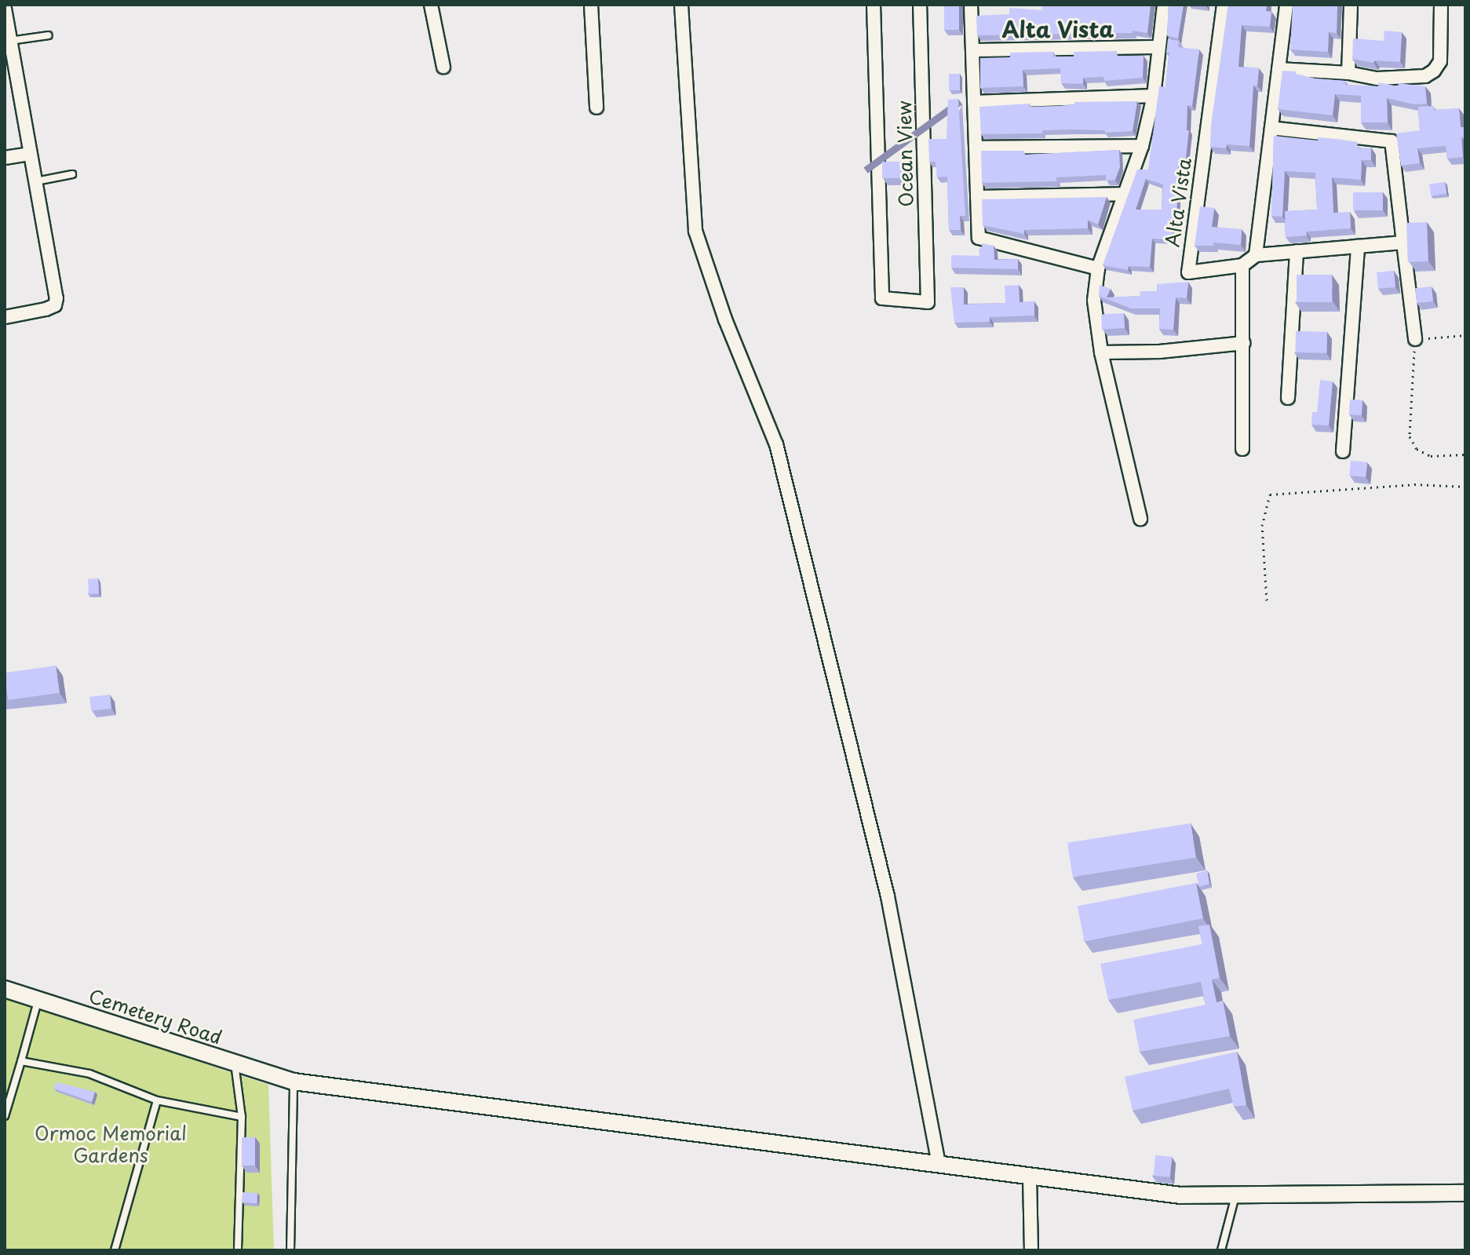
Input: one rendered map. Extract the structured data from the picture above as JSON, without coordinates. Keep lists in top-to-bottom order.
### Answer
{
  "streets": {
    "street": ["Ocean View", "Alta Vista", "Cemetery Road"]
  },
  "districts": ["Alta Vista"],
  "parks": ["Ormoc Memorial Gardens"]
}
